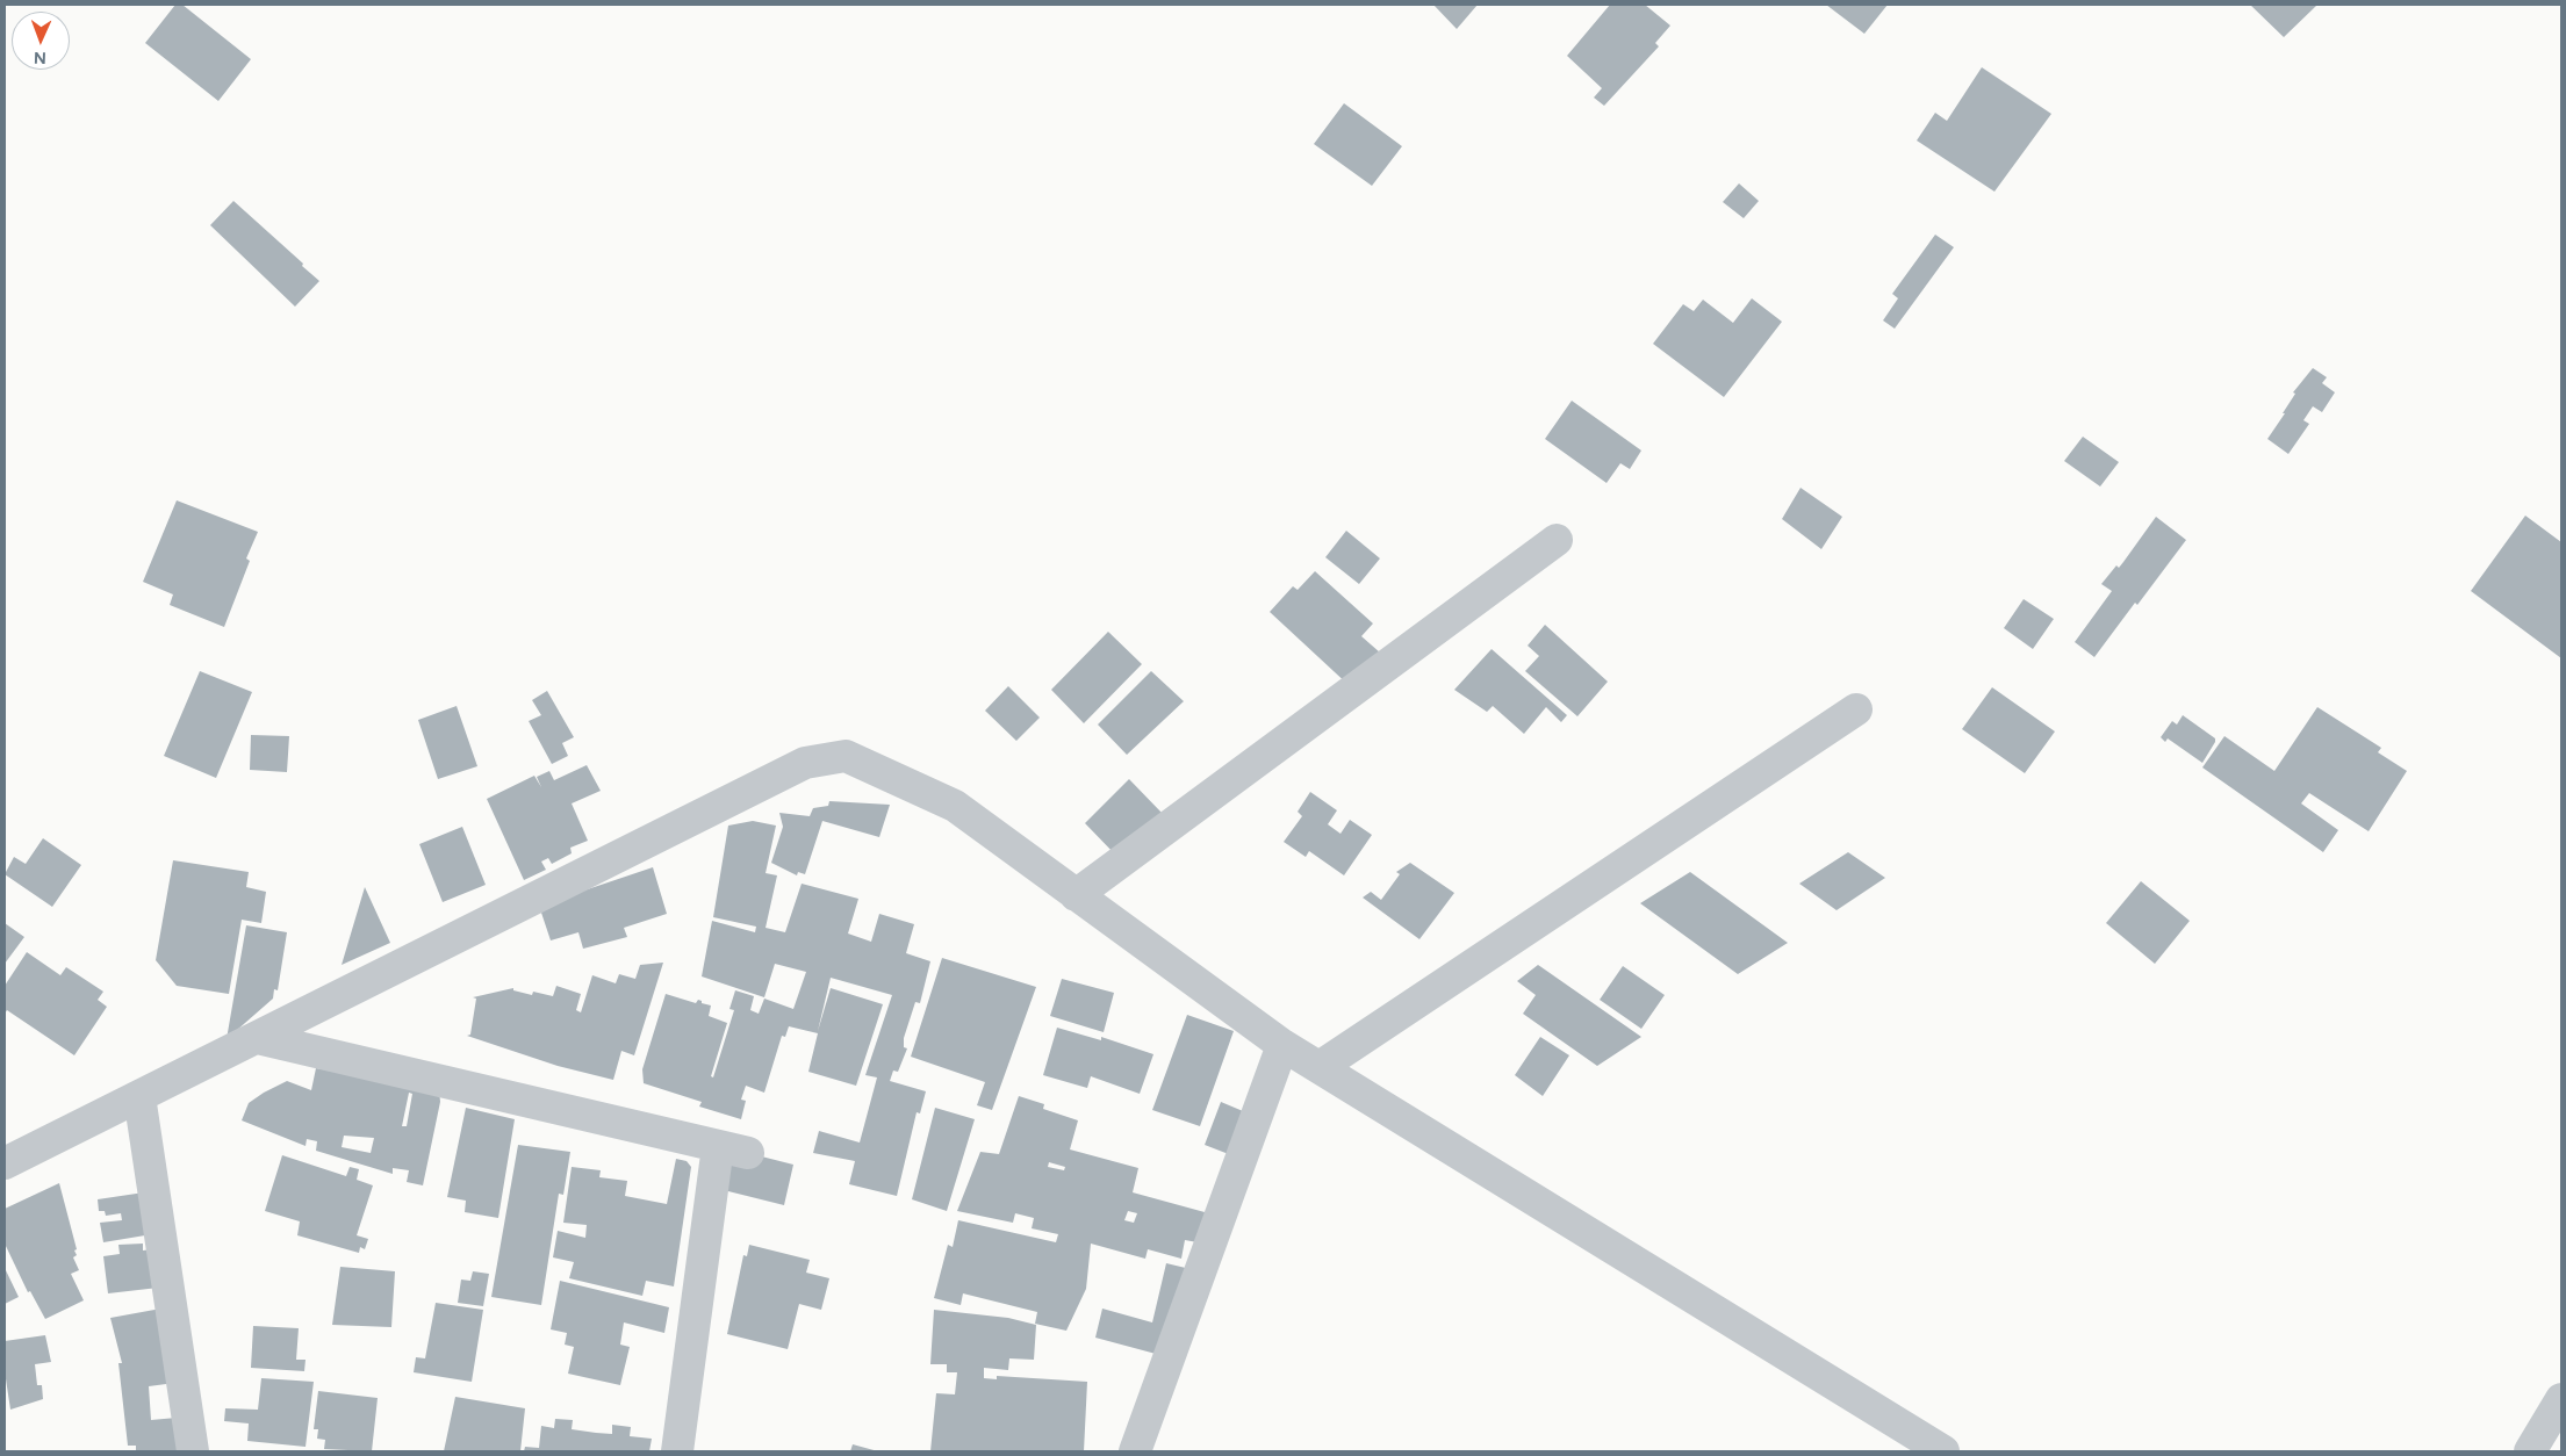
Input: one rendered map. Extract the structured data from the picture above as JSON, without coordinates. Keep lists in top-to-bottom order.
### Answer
{
  "north": "bottom"
}
